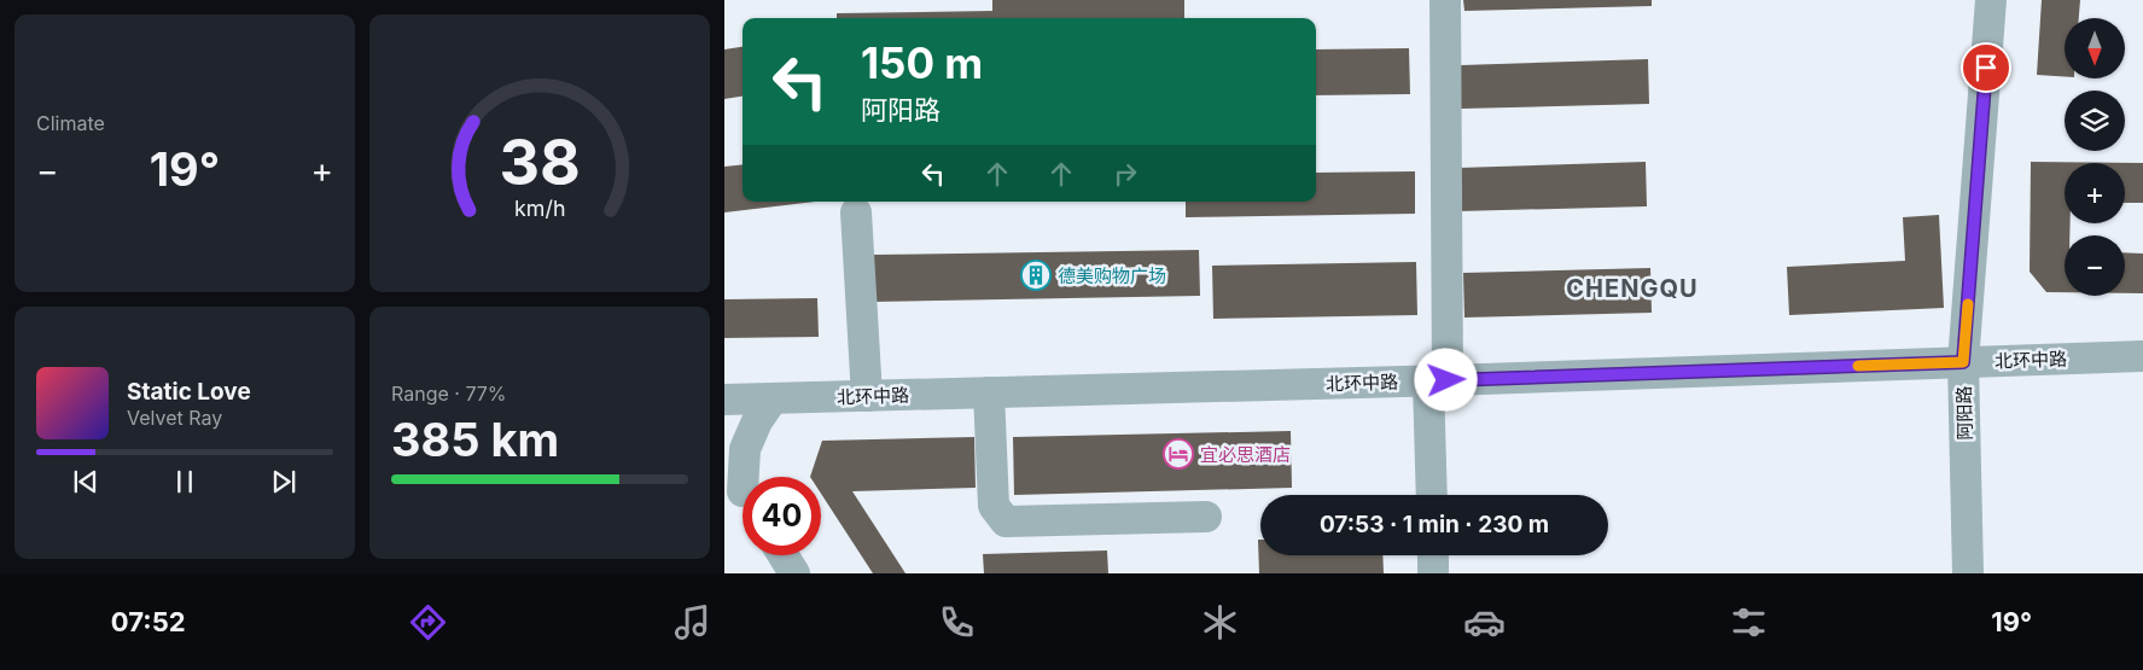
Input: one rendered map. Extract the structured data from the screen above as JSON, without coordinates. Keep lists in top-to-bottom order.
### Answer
{
  "streets": {
    "street": ["北环中路", "阿阳路"]
  },
  "crossings": [
    ["北环中路", "阿阳路"]
  ],
  "districts": ["CHENGQU"],
  "places": {
    "building": ["德美购物广场"],
    "hotel": ["宜必思酒店"]
  },
  "north": "bottom",
  "page": {
    "tile": [
      "Climate",
      ["Range · 77%", "385 km"]
    ],
    "map_buttons": ["+", "−"],
    "turn": ["150 m", "阿阳路"],
    "heat": ["−", "19°", "+"],
    "song": ["Static Love", "Velvet Ray"],
    "limit": "40",
    "trip": "07:53 · 1 min · 230 m",
    "tabs": ["07:52", "19°"],
    "gauge": ["38", "km/h"]
  }
}
